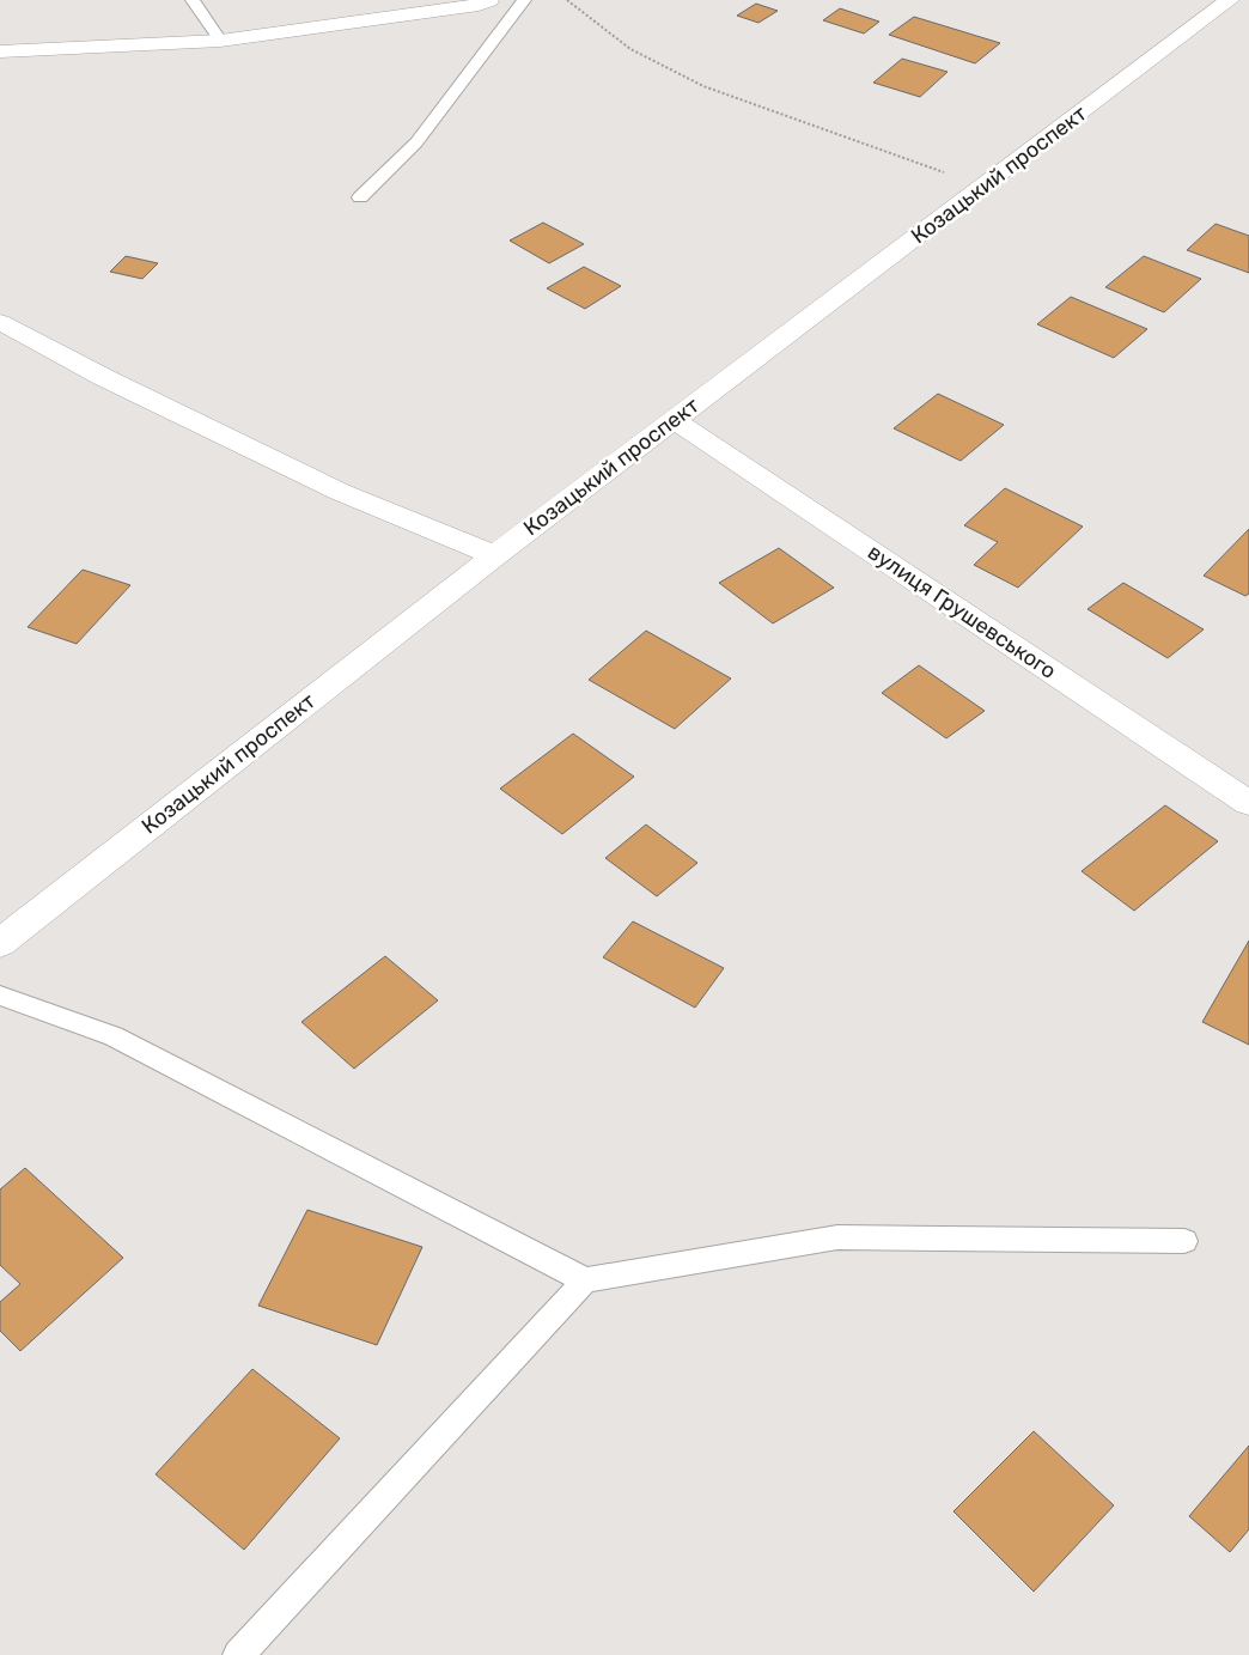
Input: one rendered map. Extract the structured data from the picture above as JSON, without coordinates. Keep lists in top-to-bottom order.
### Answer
{
  "streets": {
    "street": ["Козацький проспект", "вулиця Грушевського"]
  },
  "crossings": [
    ["Козацький проспект", "вулиця Грушевського"]
  ]
}
